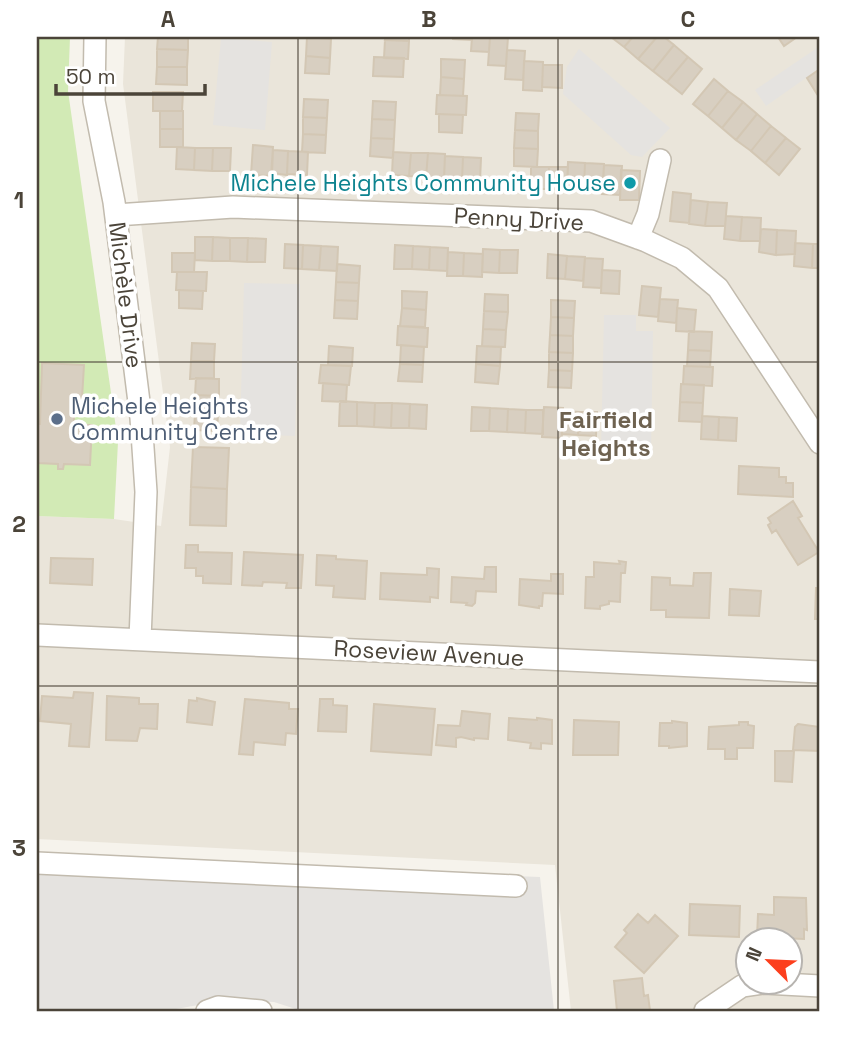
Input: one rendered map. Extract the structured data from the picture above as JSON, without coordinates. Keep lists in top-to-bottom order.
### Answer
{
  "streets": {
    "street": ["Penny Drive", "Michèle Drive", "Roseview Avenue"]
  },
  "crossings": [
    ["Penny Drive", "Michèle Drive"],
    ["Michèle Drive", "Roseview Avenue"]
  ],
  "districts": ["Fairfield Heights"],
  "places": ["Michele Heights Community House", "Michele Heights Community Centre"],
  "scale_bar": "50 m",
  "north": "top left",
  "grid": {
    "columns": ["A", "B", "C"],
    "rows": ["1", "2", "3"]
  }
}
